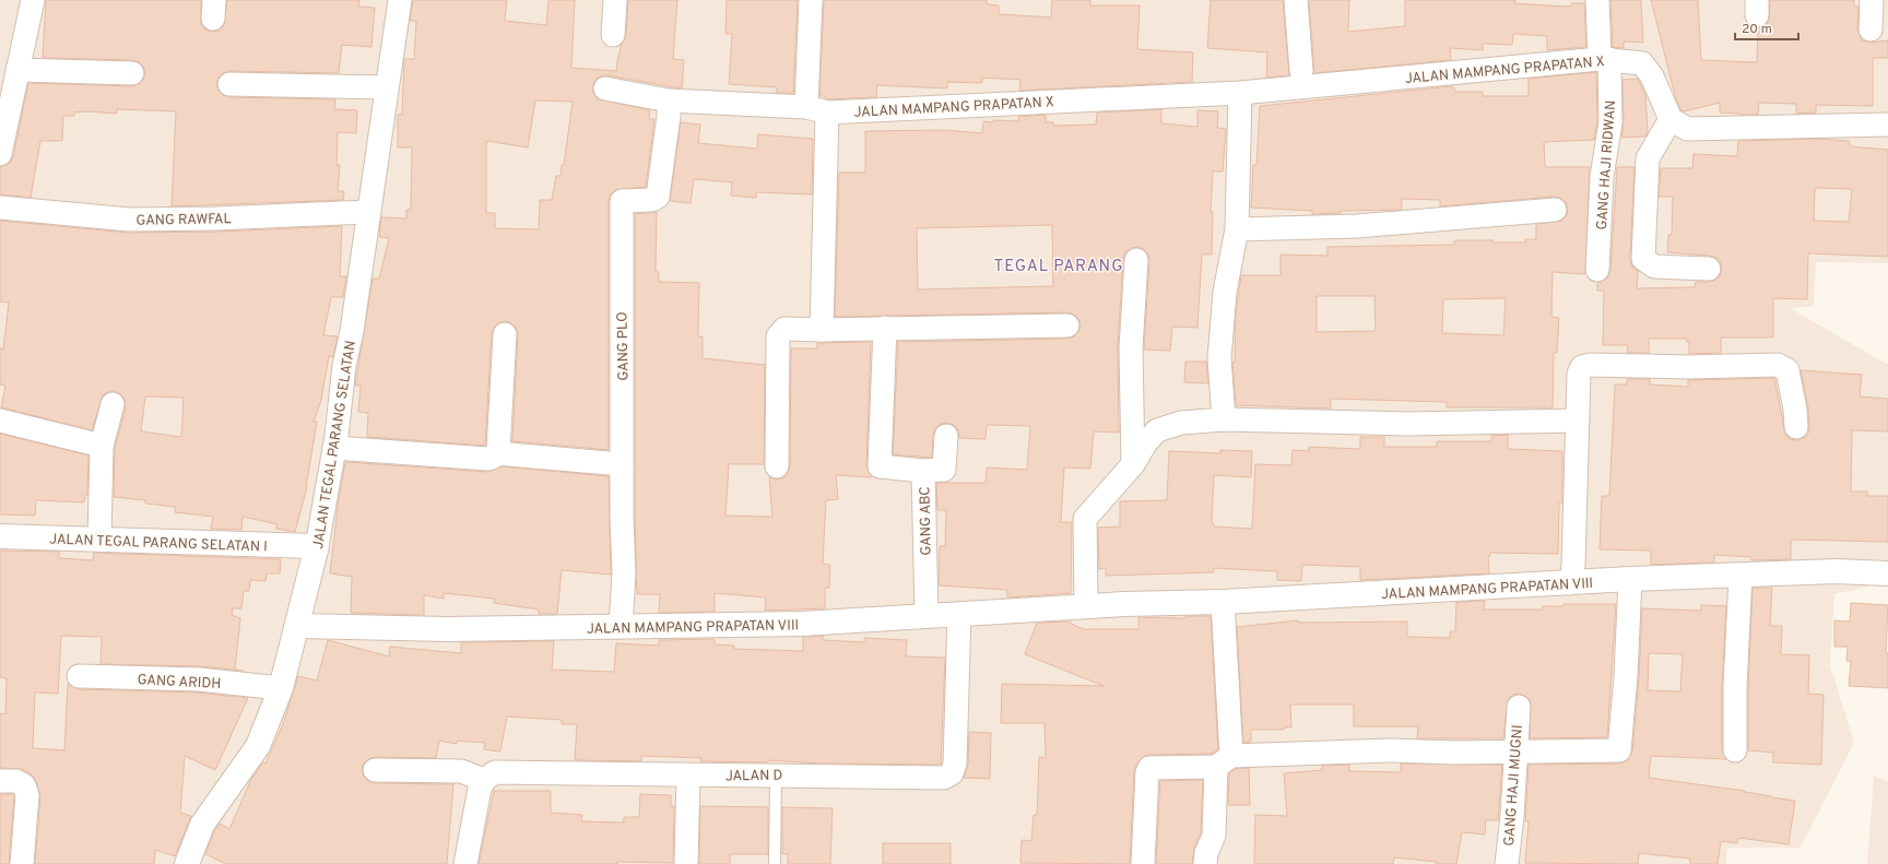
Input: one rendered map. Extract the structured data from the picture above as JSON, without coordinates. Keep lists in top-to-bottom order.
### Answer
{
  "streets": {
    "street": [
      "JALAN MAMPANG PRAPATAN X",
      "GANG HAJI RIDWAN",
      "GANG RAWFAL",
      "GANG PLO",
      "JALAN TEGAL PARANG SELATAN",
      "GANG ABC",
      "JALAN TEGAL PARANG SELATAN I",
      "JALAN MAMPANG PRAPATAN VIII",
      "GANG ARIDH",
      "JALAN D",
      "GANG HAJI MUGNI"
    ]
  },
  "crossings": [
    ["JALAN MAMPANG PRAPATAN X", "GANG HAJI RIDWAN"],
    ["JALAN MAMPANG PRAPATAN X", "GANG PLO"],
    ["GANG RAWFAL", "JALAN TEGAL PARANG SELATAN"],
    ["GANG PLO", "JALAN MAMPANG PRAPATAN VIII"],
    ["JALAN TEGAL PARANG SELATAN", "JALAN TEGAL PARANG SELATAN I"],
    ["JALAN TEGAL PARANG SELATAN", "JALAN MAMPANG PRAPATAN VIII"],
    ["JALAN TEGAL PARANG SELATAN", "GANG ARIDH"],
    ["GANG ABC", "JALAN MAMPANG PRAPATAN VIII"],
    ["JALAN MAMPANG PRAPATAN VIII", "JALAN D"]
  ],
  "districts": ["TEGAL PARANG"],
  "scale_bar": "20 m"
}
